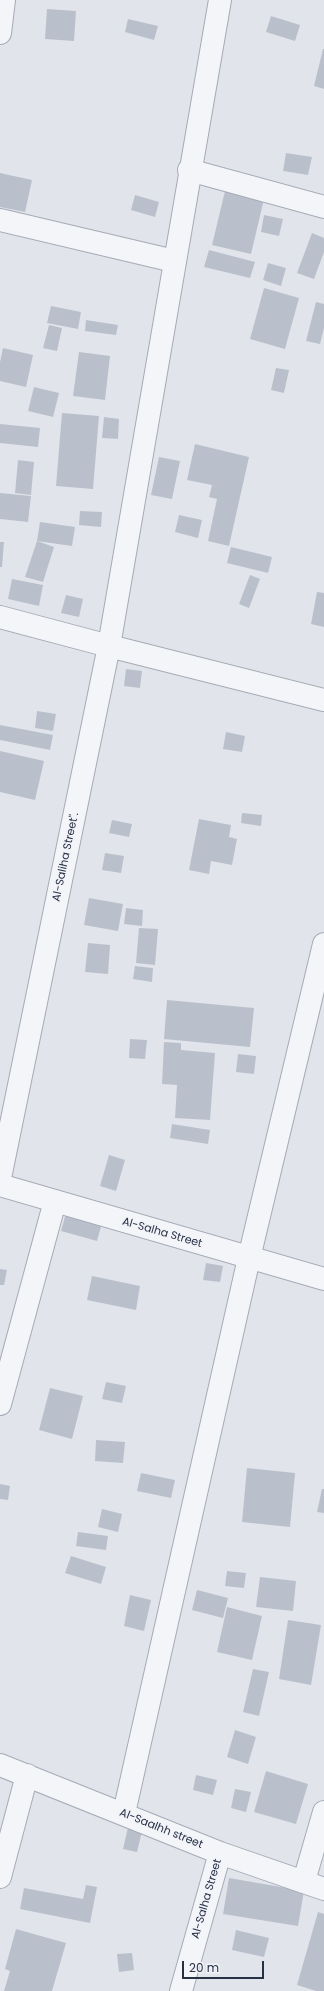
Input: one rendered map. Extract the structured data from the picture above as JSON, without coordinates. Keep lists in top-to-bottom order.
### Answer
{
  "streets": {
    "street": ["Al-Saliha Street\".", "Al-Salha Street", "Al-Saalhh street"]
  },
  "crossings": [
    ["Al-Salha Street", "Al-Saalhh street"]
  ],
  "scale_bar": "20 m"
}
